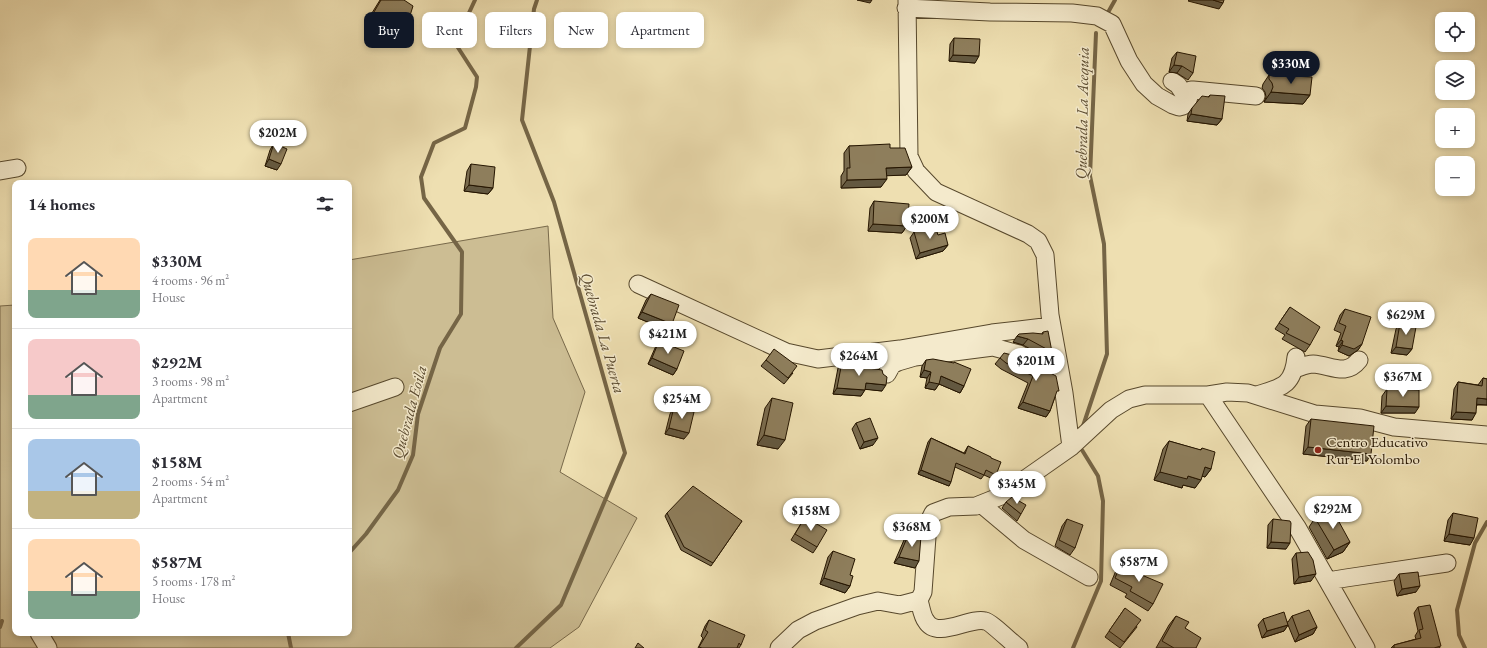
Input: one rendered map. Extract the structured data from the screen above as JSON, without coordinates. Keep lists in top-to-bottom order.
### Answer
{
  "water": ["Quebrada La Acequia", "Quebrada La Puerta", "Quebrada Eoila"],
  "places": ["Centro Educativo Rur El Yolombo"],
  "page": {
    "map_buttons": ["+", "−"],
    "chip": [
      "Buy",
      "Rent",
      "Filters",
      "New",
      "Apartment"
    ],
    "price": [
      "$330M",
      "$202M",
      "$200M",
      "$629M",
      "$421M",
      "$264M",
      "$201M",
      "$367M",
      "$254M",
      "$345M",
      "$292M",
      "$158M",
      "$368M",
      "$587M"
    ],
    "heading": "14 homes",
    "list": [
      {
        "name": "$330M",
        "note": "4 rooms · 96 m² · House"
      },
      {
        "name": "$292M",
        "note": "3 rooms · 98 m² · Apartment"
      },
      {
        "name": "$158M",
        "note": "2 rooms · 54 m² · Apartment"
      },
      {
        "name": "$587M",
        "note": "5 rooms · 178 m² · House"
      }
    ]
  }
}
